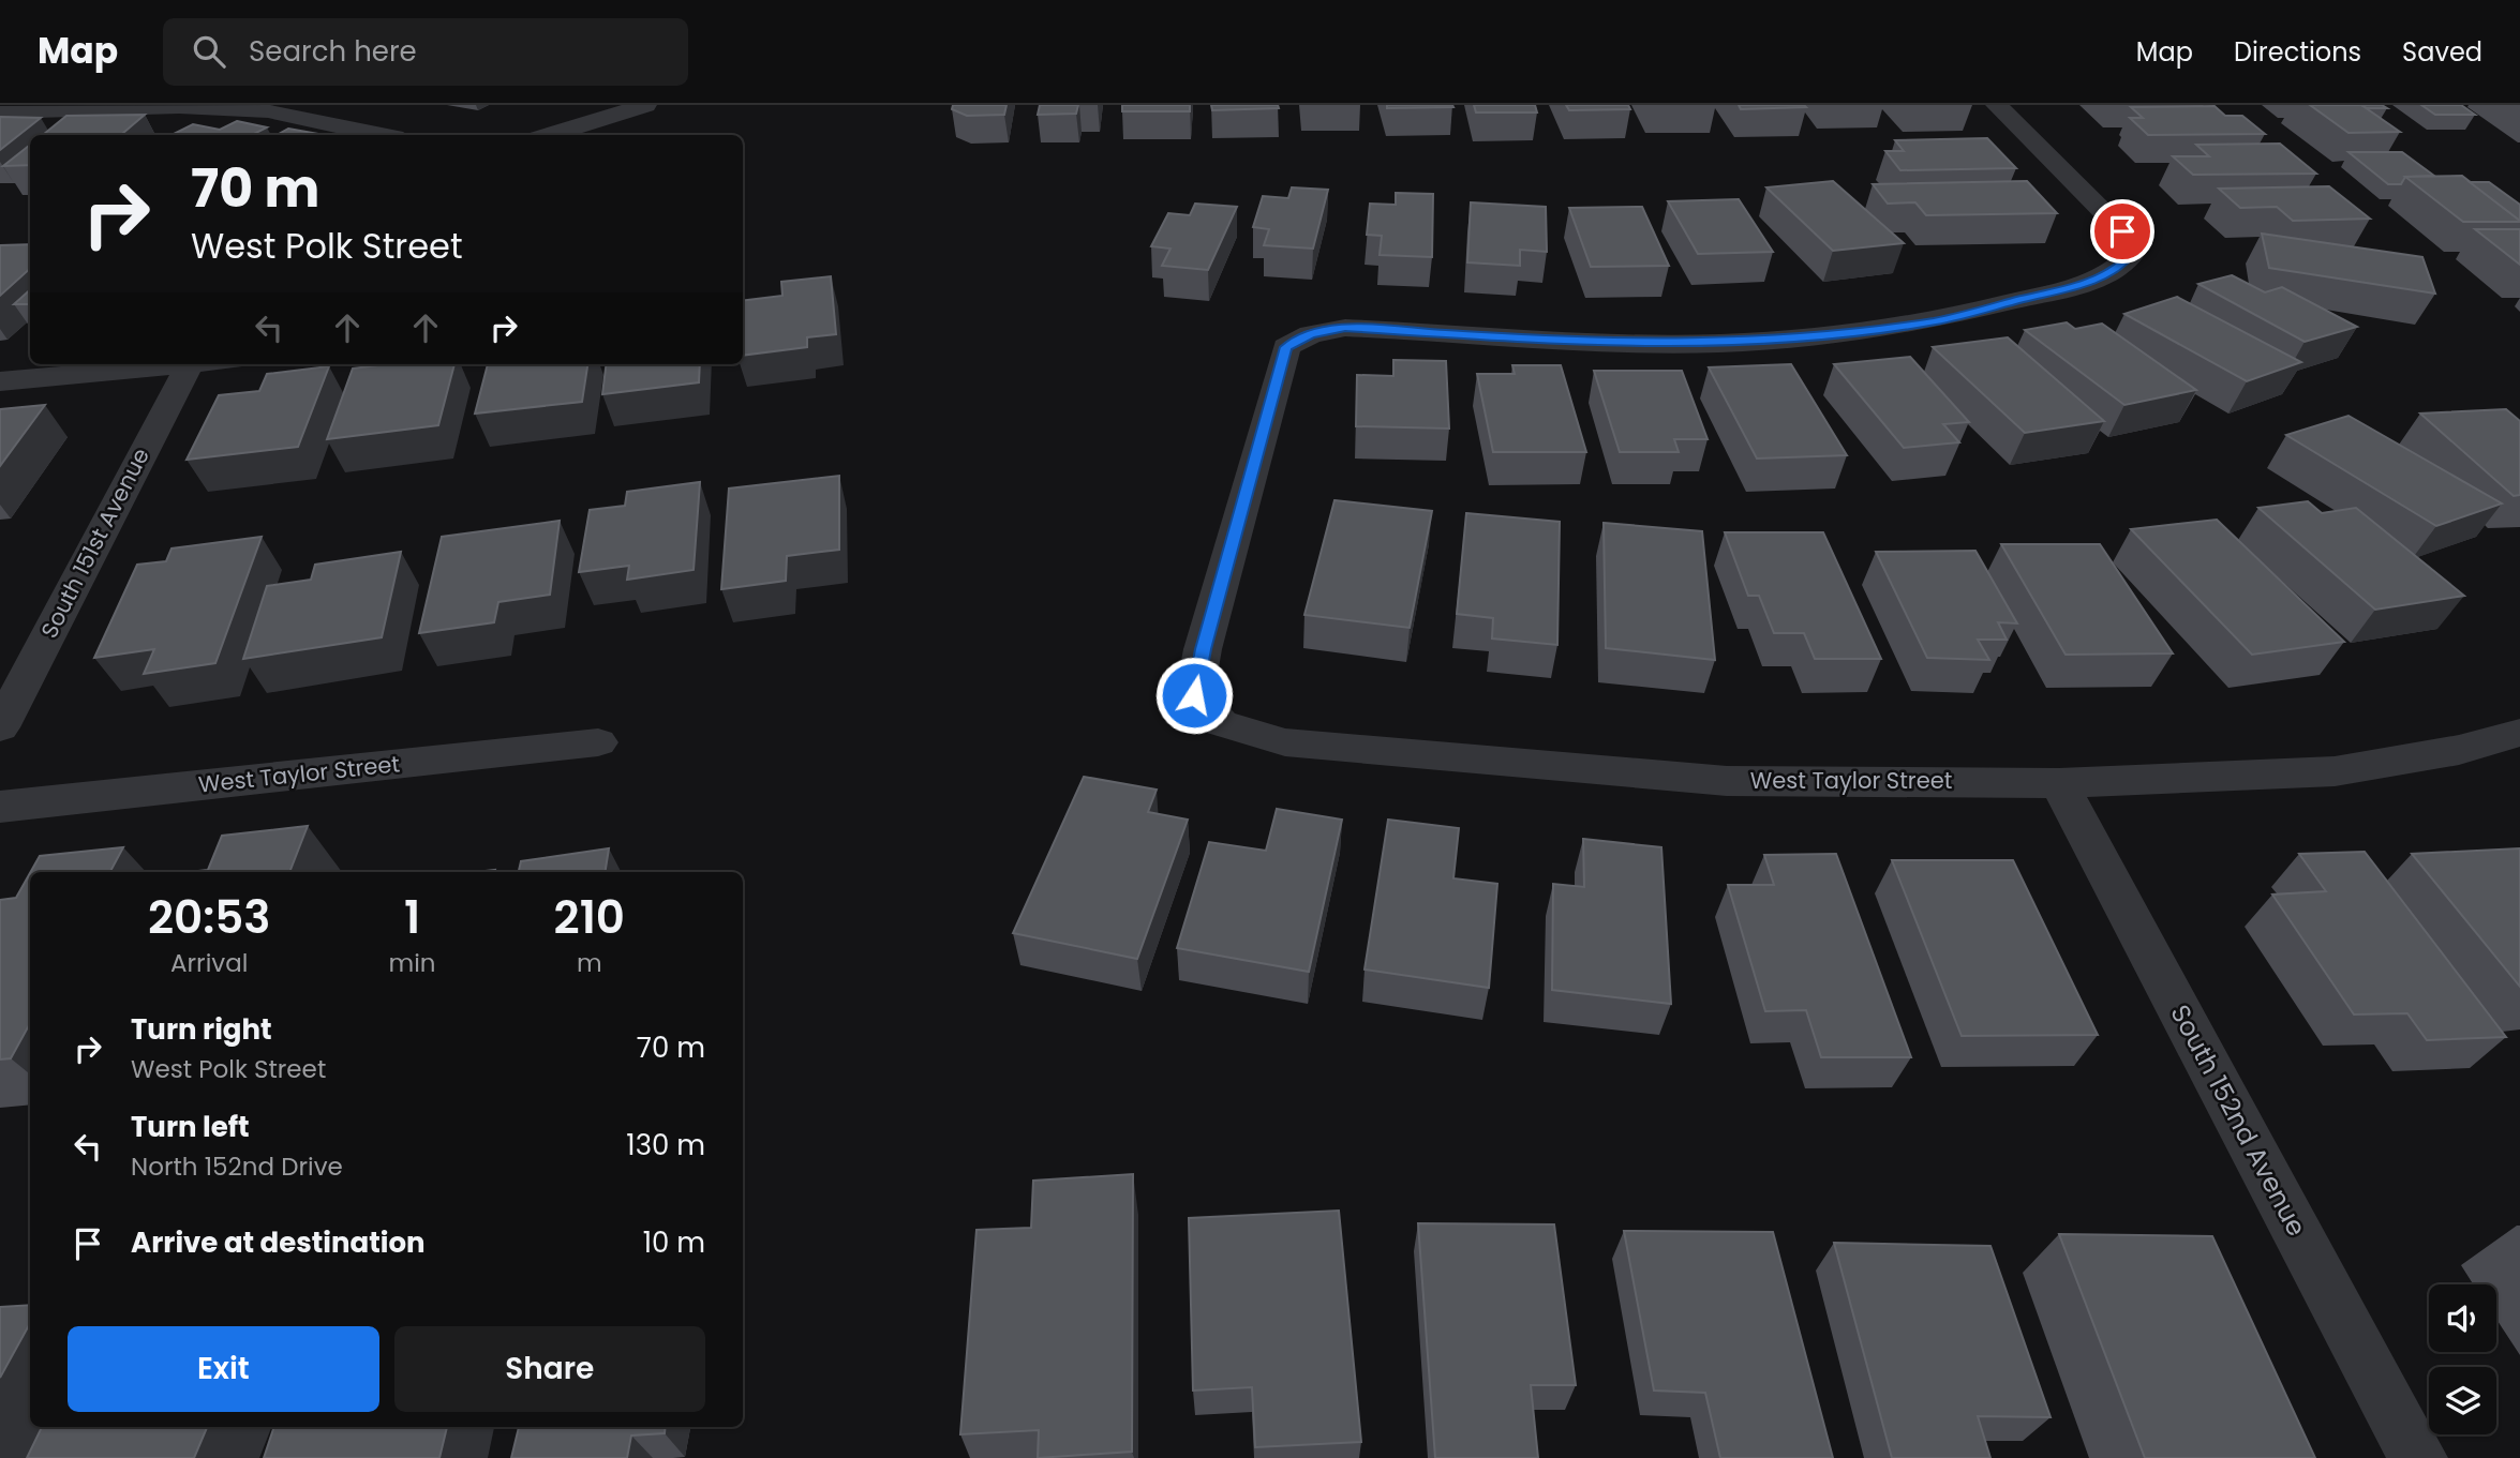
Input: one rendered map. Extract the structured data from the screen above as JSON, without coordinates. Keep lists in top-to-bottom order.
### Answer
{
  "streets": {
    "street": ["South 151st Avenue", "West Taylor Street", "South 152nd Avenue"]
  },
  "crossings": [
    ["West Taylor Street", "South 152nd Avenue"]
  ],
  "page": {
    "header": "Map",
    "search": "Search here",
    "nav": ["Map", "Directions", "Saved"],
    "turn": ["70 m", "West Polk Street"],
    "eta": [
      "20:53",
      "Arrival",
      "1",
      "min",
      "210",
      "m"
    ],
    "list": [
      {
        "name": "Turn right",
        "note": "West Polk Street",
        "value": "70 m"
      },
      {
        "name": "Turn left",
        "note": "North 152nd Drive",
        "value": "130 m"
      },
      {
        "name": "Arrive at destination",
        "value": "10 m"
      }
    ],
    "buttons": ["Exit", "Share"]
  }
}
